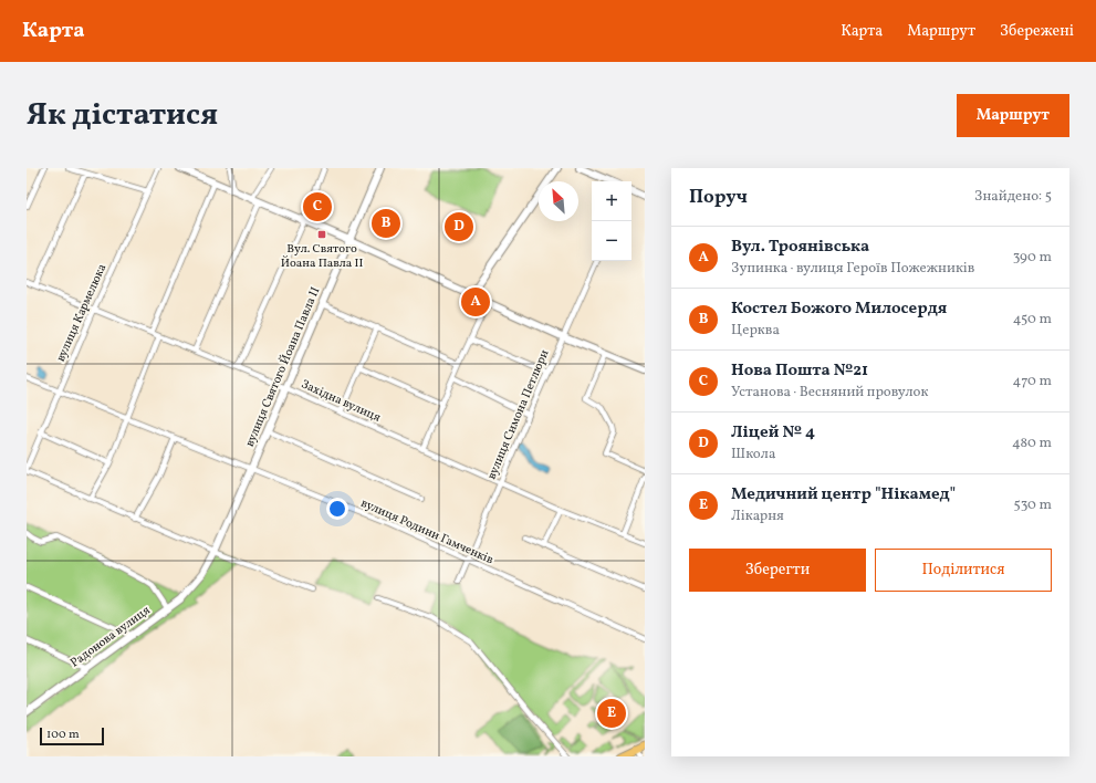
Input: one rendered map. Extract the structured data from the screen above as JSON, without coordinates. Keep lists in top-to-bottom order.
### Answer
{
  "streets": {
    "street": [
      "вулиця Кармелюка",
      "вулиця Святого Йоана Павла II",
      "Західна вулиця",
      "вулиця Симона Петлюри",
      "вулиця Родини Гамченків",
      "Радонова вулиця"
    ]
  },
  "crossings": [
    ["вулиця Кармелюка", "Західна вулиця"],
    ["вулиця Кармелюка", "вулиця Родини Гамченків"],
    ["вулиця Святого Йоана Павла II", "Західна вулиця"],
    ["вулиця Святого Йоана Павла II", "вулиця Родини Гамченків"],
    ["вулиця Святого Йоана Павла II", "Радонова вулиця"],
    ["Західна вулиця", "вулиця Симона Петлюри"],
    ["вулиця Симона Петлюри", "вулиця Родини Гамченків"]
  ],
  "places": {
    "transit": ["Вул. Святого Йоана Павла ІІ"]
  },
  "scale_bar": "100 m",
  "north": "top left",
  "page": {
    "header": "Карта",
    "nav": ["Карта", "Маршрут", "Збережені"],
    "title": "Як дістатися",
    "buttons": [
      "Маршрут",
      ["Зберегти", "Поділитися"]
    ],
    "heading": ["Поруч", "Знайдено: 5"],
    "map_buttons": ["+", "−"],
    "pins": [
      "C",
      "B",
      "D",
      "A",
      "E"
    ],
    "list": [
      {
        "mark": "A",
        "name": "Вул. Троянівська",
        "note": "Зупинка · вулиця Героїв Пожежників",
        "value": "390 m"
      },
      {
        "mark": "B",
        "name": "Костел Божого Милосердя",
        "note": "Церква",
        "value": "450 m"
      },
      {
        "mark": "C",
        "name": "Нова Пошта №21",
        "note": "Установа · Весняний провулок",
        "value": "470 m"
      },
      {
        "mark": "D",
        "name": "Ліцей № 4",
        "note": "Школа",
        "value": "480 m"
      },
      {
        "mark": "E",
        "name": "Медичний центр \"Нікамед\"",
        "note": "Лікарня",
        "value": "530 m"
      }
    ],
    "scale": "100 m"
  }
}
